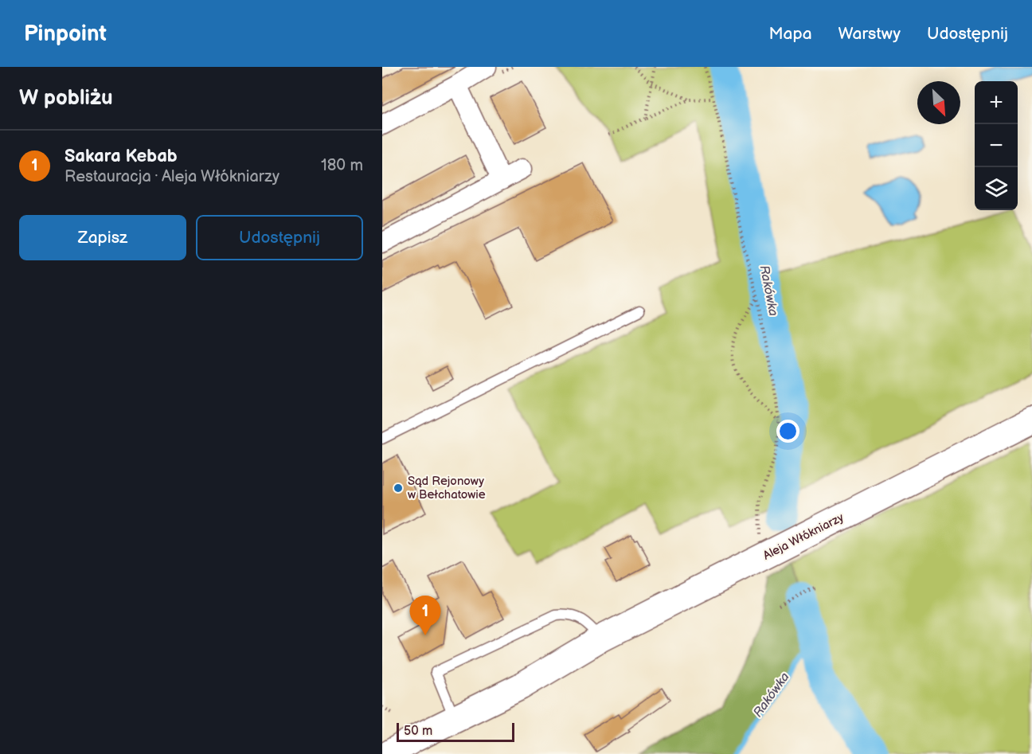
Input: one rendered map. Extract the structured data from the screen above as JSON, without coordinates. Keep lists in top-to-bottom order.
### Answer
{
  "streets": {
    "main road": ["Aleja Włókniarzy"]
  },
  "water": ["Rakówka"],
  "places": ["Sąd Rejonowy w Bełchatowie"],
  "scale_bar": "50 m",
  "north": "bottom right",
  "page": {
    "header": "Pinpoint",
    "nav": ["Mapa", "Warstwy", "Udostępnij"],
    "heading": "W pobliżu",
    "map_buttons": ["+", "−"],
    "list": [
      {
        "mark": "1",
        "name": "Sakara Kebab",
        "note": "Restauracja · Aleja Włókniarzy",
        "value": "180 m"
      }
    ],
    "buttons": ["Zapisz", "Udostępnij"],
    "pins": "1",
    "scale": "50 m"
  }
}
